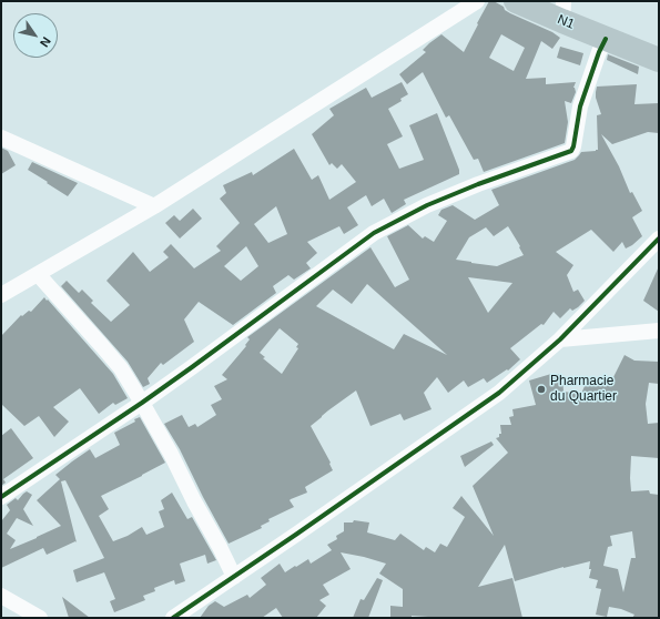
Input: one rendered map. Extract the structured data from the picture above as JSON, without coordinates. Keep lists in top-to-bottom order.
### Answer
{
  "streets": {
    "highway": ["N1"]
  },
  "places": ["Pharmacie du Quartier"],
  "north": "bottom right"
}
